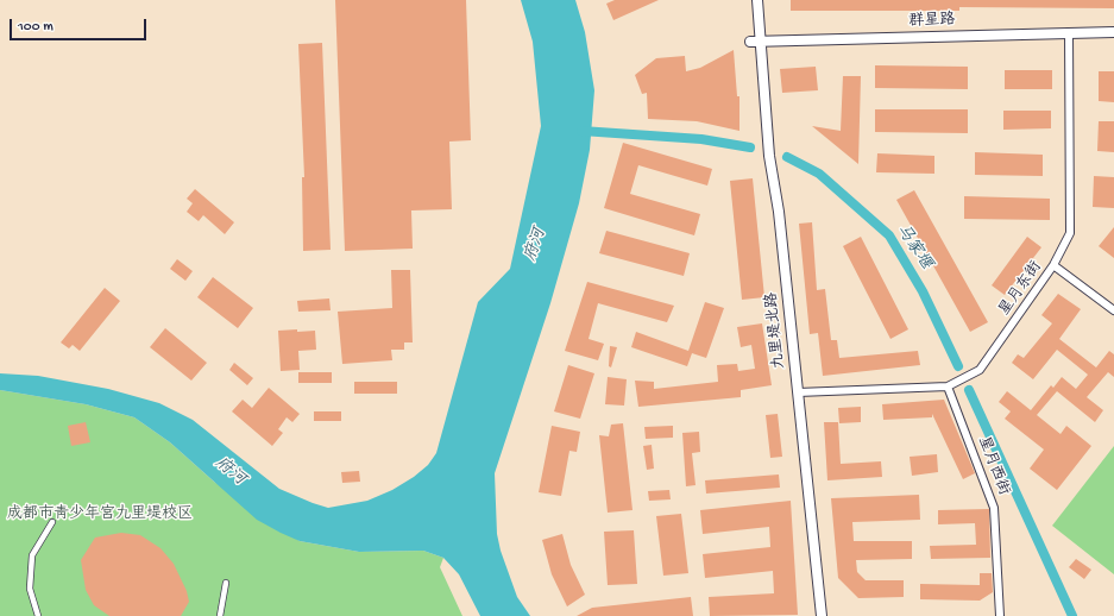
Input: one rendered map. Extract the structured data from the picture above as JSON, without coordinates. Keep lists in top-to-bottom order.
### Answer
{
  "streets": {
    "street": [
      "群星路",
      "星月东街",
      "九里堤北路",
      "星月西街"
    ]
  },
  "crossings": [
    ["群星路", "星月东街"],
    ["群星路", "九里堤北路"],
    ["星月东街", "九里堤北路"],
    ["星月东街", "星月西街"]
  ],
  "water": ["府河", "马家堰"],
  "parks": ["成都市青少年宫九里堤校区"],
  "scale_bar": "100 m"
}
